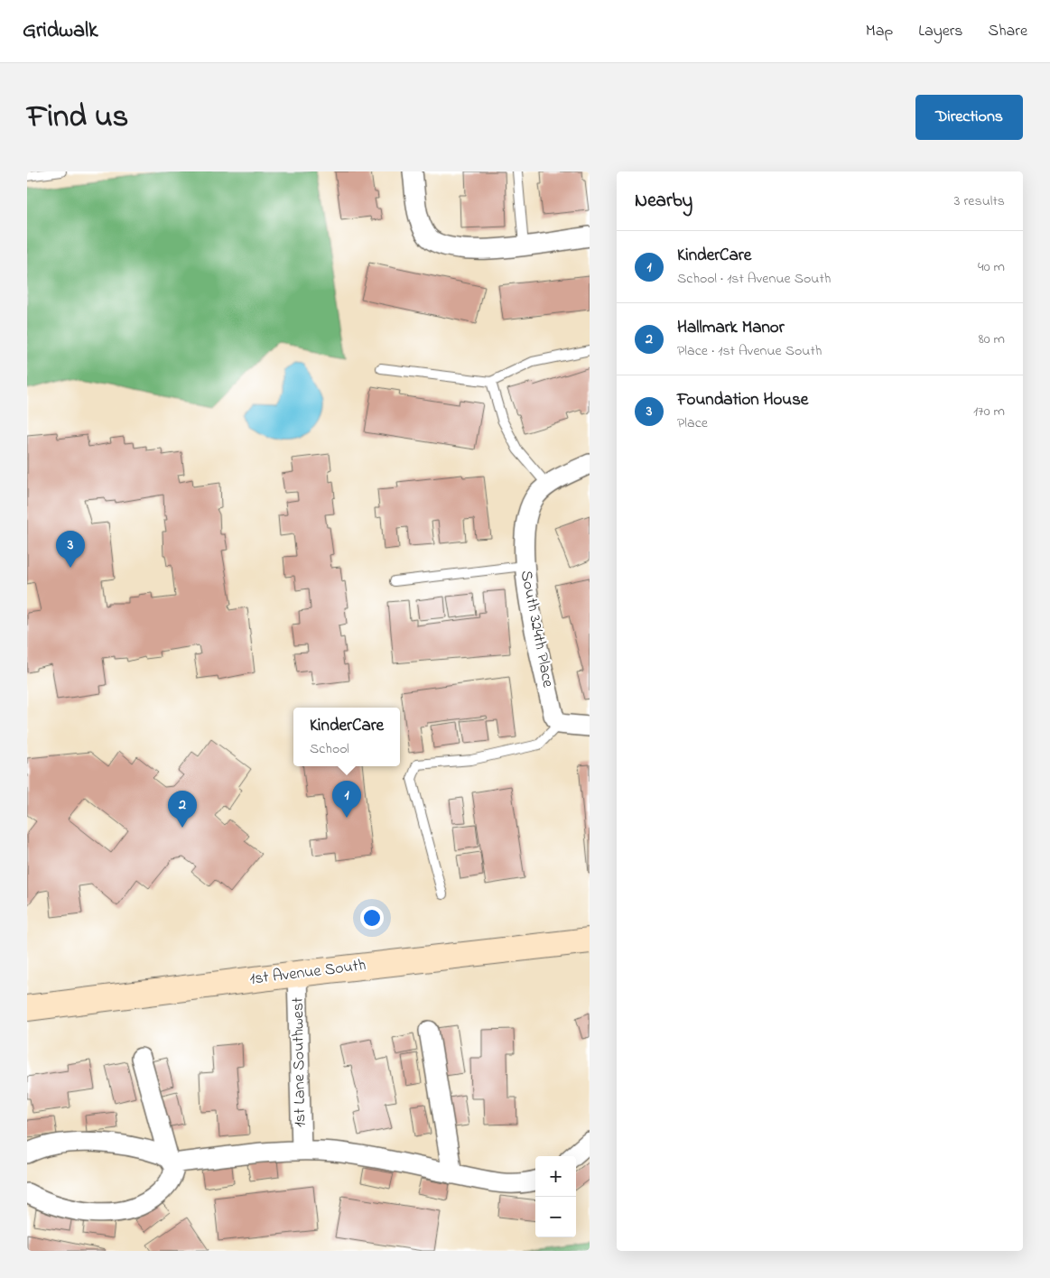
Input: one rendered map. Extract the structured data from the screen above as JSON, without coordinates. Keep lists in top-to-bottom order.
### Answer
{
  "streets": {
    "main road": ["1st Avenue South"],
    "street": ["South 324th Place", "1st Lane Southwest"]
  },
  "crossings": [
    ["1st Avenue South", "1st Lane Southwest"]
  ],
  "page": {
    "header": "Gridwalk",
    "nav": ["Map", "Layers", "Share"],
    "title": "Find us",
    "buttons": "Directions",
    "heading": ["Nearby", "3 results"],
    "list": [
      {
        "mark": "1",
        "name": "KinderCare",
        "note": "School · 1st Avenue South",
        "value": "40 m"
      },
      {
        "mark": "2",
        "name": "Hallmark Manor",
        "note": "Place · 1st Avenue South",
        "value": "80 m"
      },
      {
        "mark": "3",
        "name": "Foundation House",
        "note": "Place",
        "value": "170 m"
      }
    ],
    "pins": ["3", "1", "2"],
    "popup": ["KinderCare", "School"],
    "map_buttons": ["+", "−"]
  }
}
